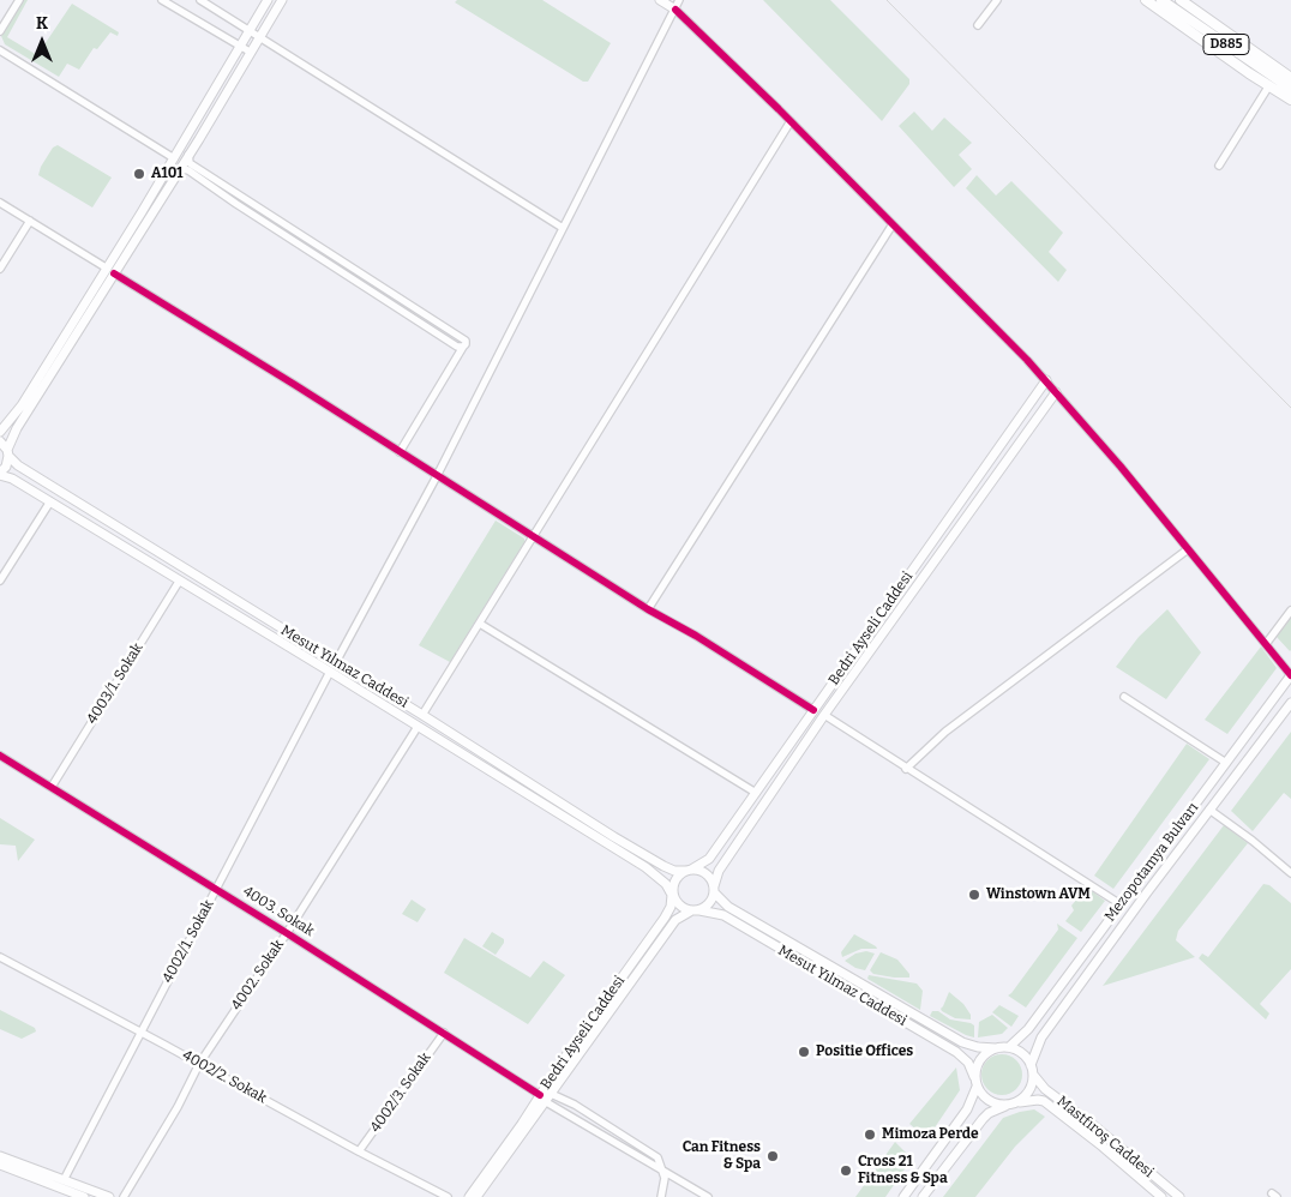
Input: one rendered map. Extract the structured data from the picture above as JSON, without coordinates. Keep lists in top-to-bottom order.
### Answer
{
  "streets": {
    "highway": ["D885"],
    "main road": [
      "Bedri Ayseli Caddesi",
      "Mesut Yılmaz Caddesi",
      "Mezopotamya Bulvarı",
      "Mastfıroş Caddesi"
    ],
    "street": [
      "4003/1. Sokak",
      "4003. Sokak",
      "4002/1. Sokak",
      "4002. Sokak",
      "4002/2. Sokak",
      "4002/3. Sokak"
    ]
  },
  "crossings": [
    ["Bedri Ayseli Caddesi", "Mesut Yılmaz Caddesi"],
    ["Bedri Ayseli Caddesi", "4003. Sokak"],
    ["Mesut Yılmaz Caddesi", "4003/1. Sokak"],
    ["Mesut Yılmaz Caddesi", "Mezopotamya Bulvarı"],
    ["Mesut Yılmaz Caddesi", "4002/1. Sokak"],
    ["Mesut Yılmaz Caddesi", "4002. Sokak"],
    ["Mesut Yılmaz Caddesi", "Mastfıroş Caddesi"],
    ["4003/1. Sokak", "4003. Sokak"],
    ["Mezopotamya Bulvarı", "Mastfıroş Caddesi"],
    ["4003. Sokak", "4002/1. Sokak"],
    ["4003. Sokak", "4002. Sokak"],
    ["4003. Sokak", "4002/3. Sokak"],
    ["4002/1. Sokak", "4002/2. Sokak"],
    ["4002. Sokak", "4002/2. Sokak"],
    ["4002/2. Sokak", "4002/3. Sokak"]
  ],
  "places": [
    "A101",
    "Winstown AVM",
    "Positie Offices",
    "Mimoza Perde",
    "Can Fitness & Spa",
    "Cross 21 Fitness & Spa"
  ],
  "north": "top"
}
